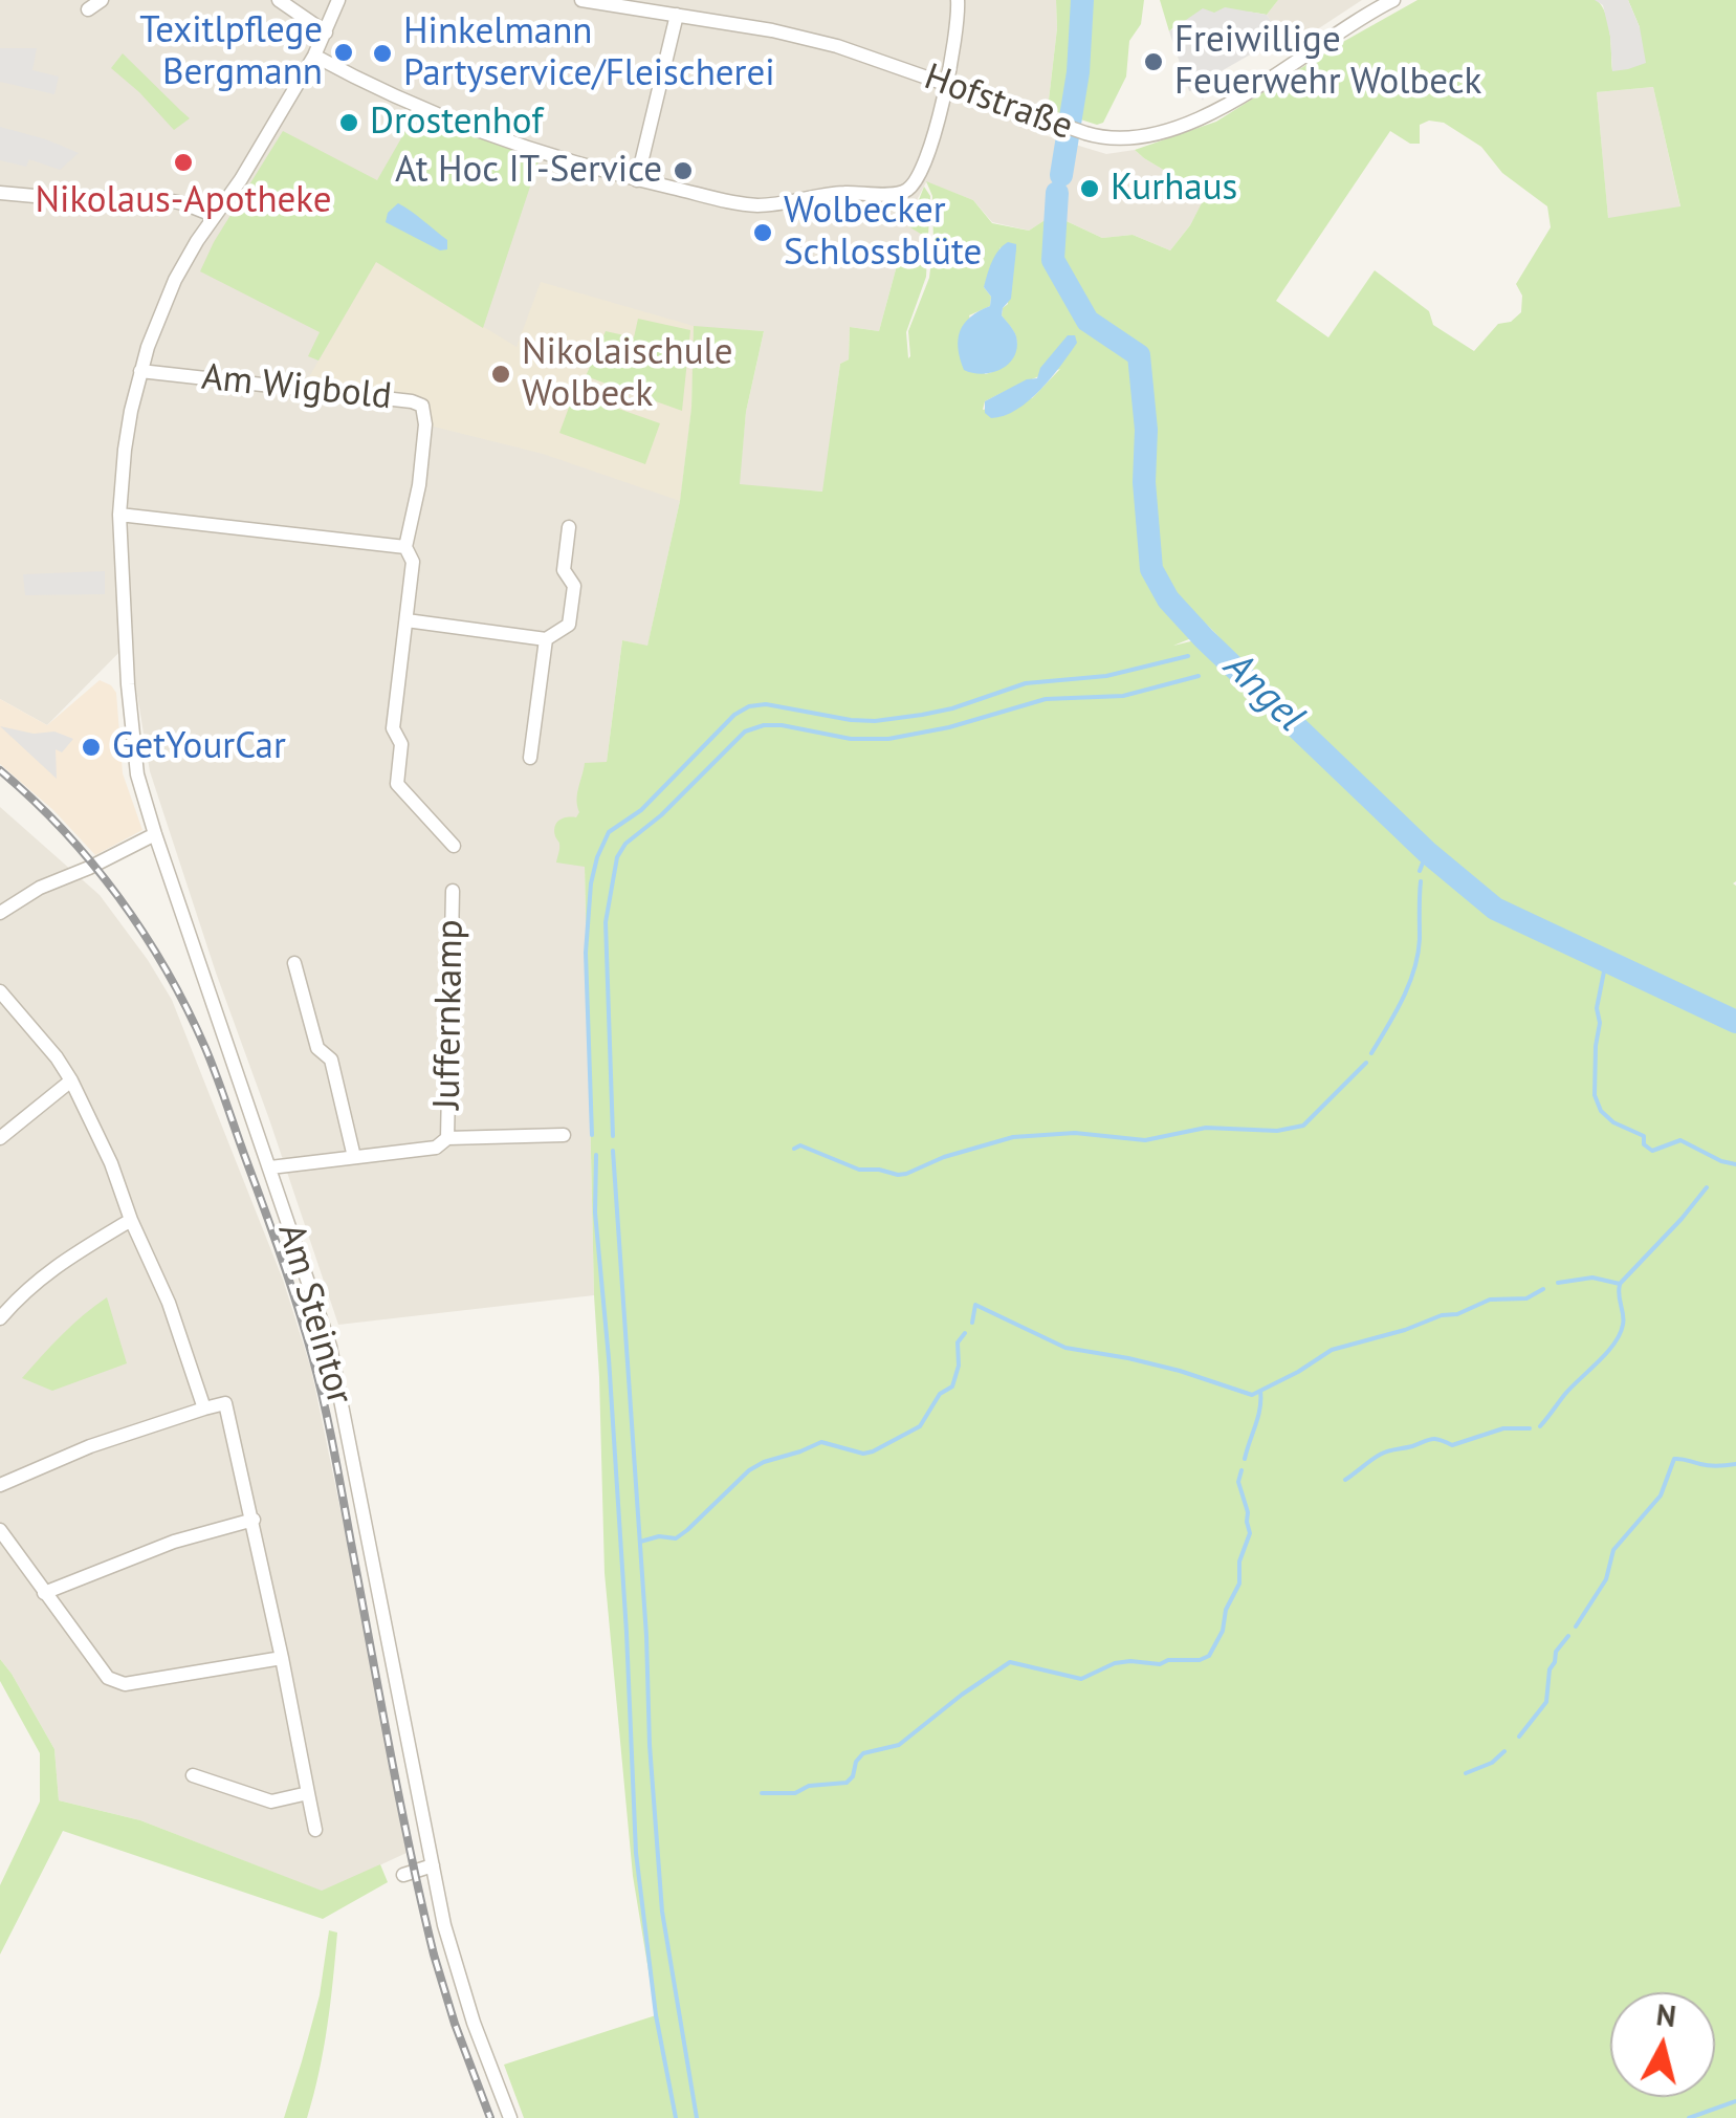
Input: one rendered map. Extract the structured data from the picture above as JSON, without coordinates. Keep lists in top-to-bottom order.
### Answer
{
  "streets": {
    "street": [
      "Hofstraße",
      "Am Wigbold",
      "Juffernkamp",
      "Am Steintor"
    ]
  },
  "crossings": [
    ["Am Wigbold", "Am Steintor"],
    ["Juffernkamp", "Am Steintor"]
  ],
  "water": ["Angel"],
  "places": [
    "Texitlpflege Bergmann",
    "Hinkelmann Partyservice/Fleischerei",
    "Freiwillige Feuerwehr Wolbeck",
    "Drostenhof",
    "Nikolaus-Apotheke",
    "At Hoc IT-Service",
    "Kurhaus",
    "Wolbecker Schlossblüte",
    "Nikolaischule Wolbeck",
    "GetYourCar"
  ],
  "north": "top"
}
